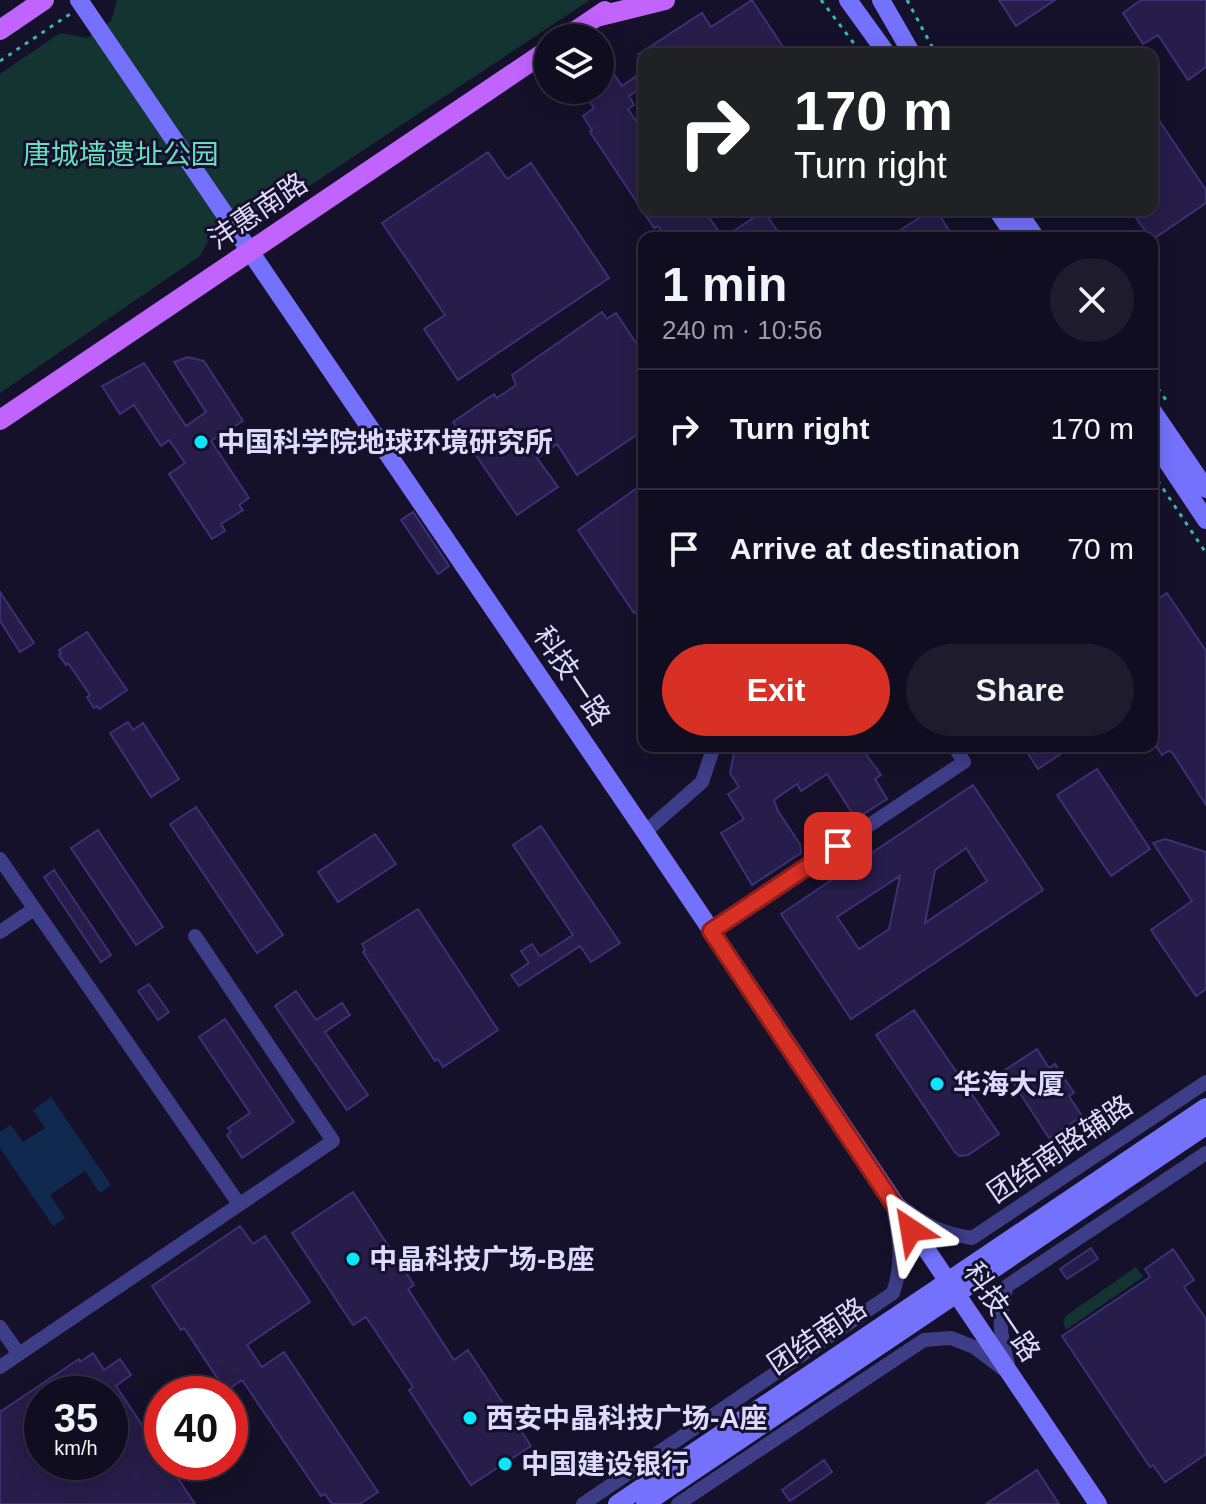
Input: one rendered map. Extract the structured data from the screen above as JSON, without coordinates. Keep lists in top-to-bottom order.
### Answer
{
  "streets": {
    "main road": ["沣惠南路"],
    "street": ["科技一路", "团结南路辅路", "团结南路"]
  },
  "crossings": [
    ["沣惠南路", "科技一路"],
    ["科技一路", "团结南路辅路"],
    ["科技一路", "团结南路"]
  ],
  "parks": ["唐城墙遗址公园"],
  "places": [
    "中国科学院地球环境研究所",
    "华海大厦",
    "中晶科技广场-B座",
    "西安中晶科技广场-A座",
    "中国建设银行"
  ],
  "page": {
    "turn": ["170 m", "Turn right"],
    "heading": ["1 min", "240 m · 10:56"],
    "list": [
      {
        "name": "Turn right",
        "value": "170 m"
      },
      {
        "name": "Arrive at destination",
        "value": "70 m"
      }
    ],
    "buttons": ["Exit", "Share"],
    "speed": "35 km/h",
    "limit": "40"
  }
}
